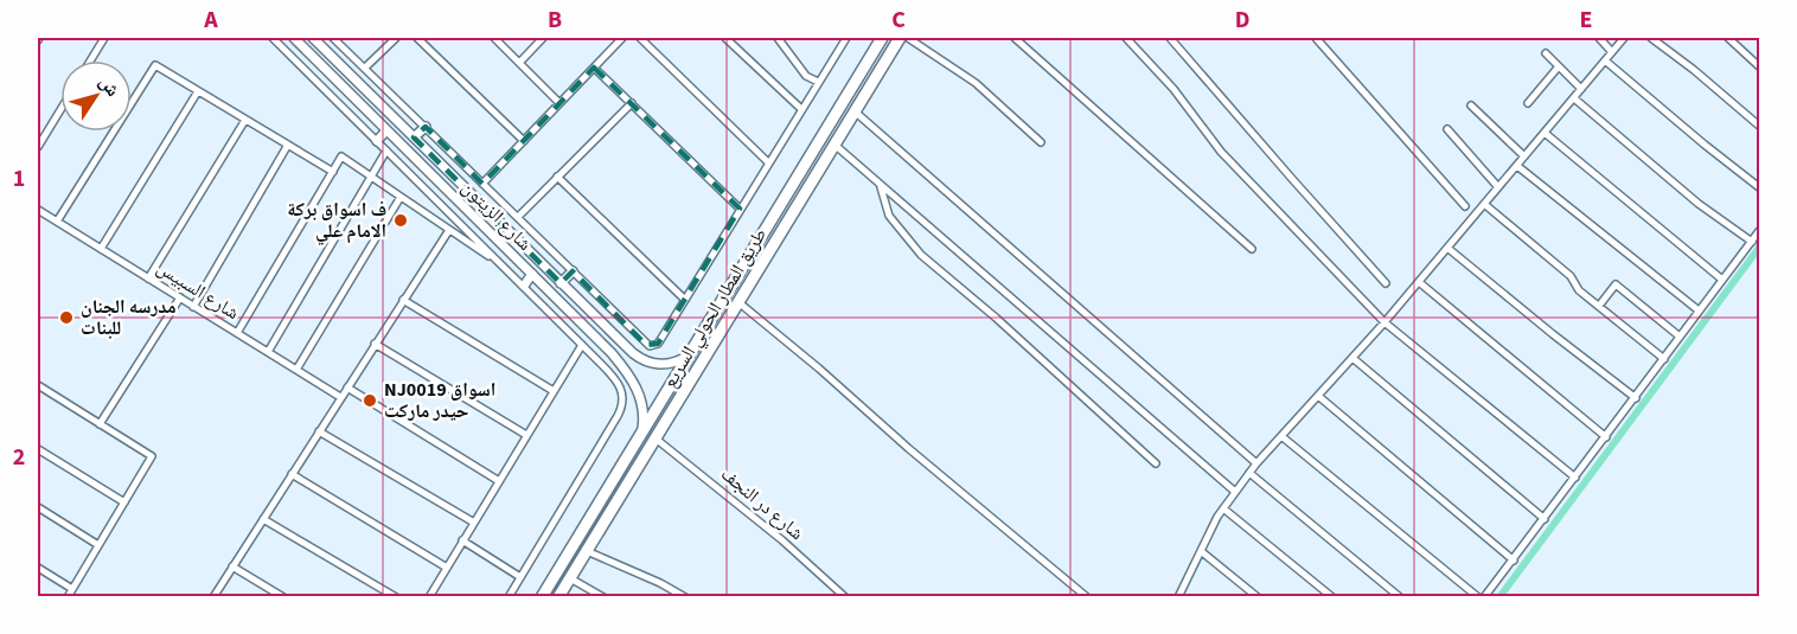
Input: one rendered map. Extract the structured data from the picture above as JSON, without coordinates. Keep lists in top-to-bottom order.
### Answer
{
  "streets": {
    "highway": ["طريق المطار الحولي السريع"],
    "main road": ["شارع الزيتون"],
    "street": ["شارع السبيس", "شارع در النجف"]
  },
  "crossings": [
    ["شارع الزيتون", "طريق المطار الحولي السريع"],
    ["طريق المطار الحولي السريع", "شارع در النجف"]
  ],
  "places": ["ف اسواق بركة الامام علي", "مدرسه الجنان للبنات", "NJ0019 اسواق حيدر ماركت"],
  "north": "top right",
  "grid": {
    "columns": [
      "A",
      "B",
      "C",
      "D",
      "E"
    ],
    "rows": ["1", "2"]
  }
}
